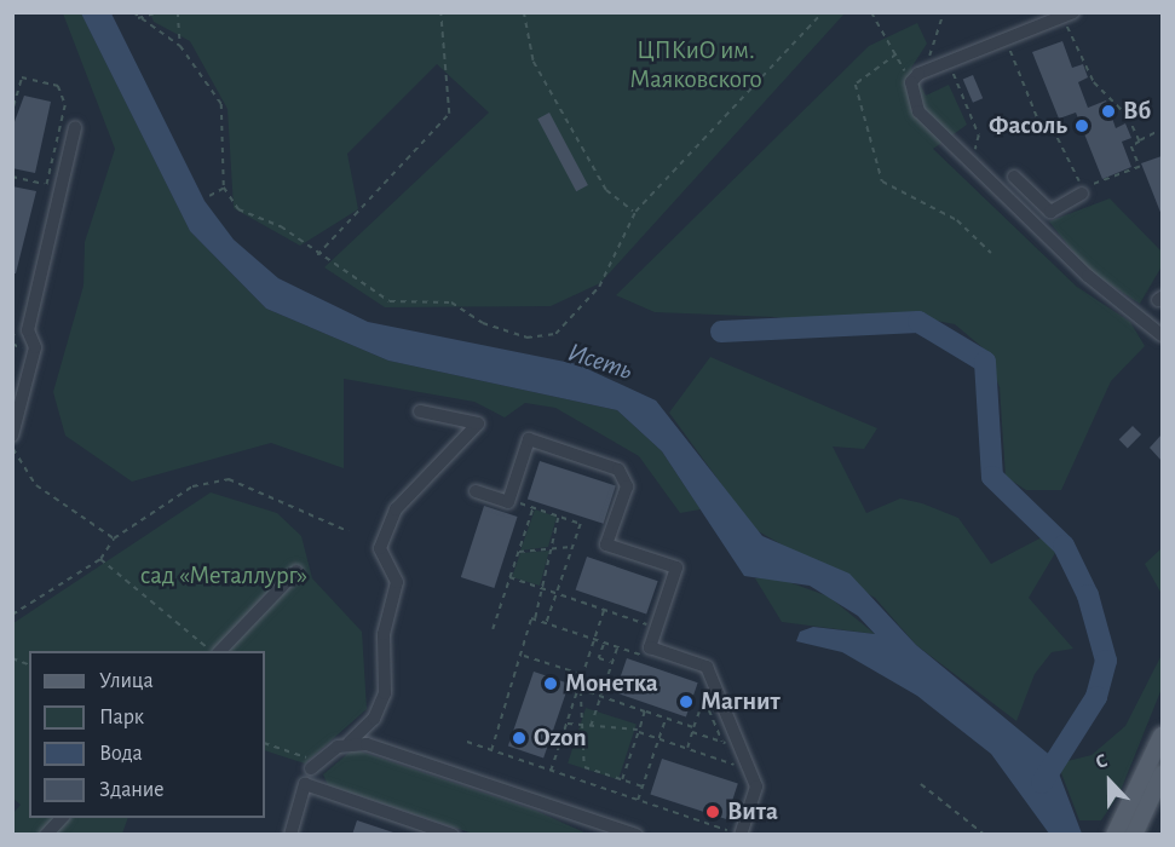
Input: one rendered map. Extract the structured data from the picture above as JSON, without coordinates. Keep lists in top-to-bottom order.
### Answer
{
  "water": ["Исеть"],
  "parks": ["ЦПКиО им. Маяковского", "сад «Металлург»"],
  "places": [
    "Вб",
    "Фасоль",
    "Монетка",
    "Магнит",
    "Ozon",
    "Вита"
  ],
  "legend": [
    "Улица",
    "Парк",
    "Вода",
    "Здание"
  ],
  "north": "top"
}
